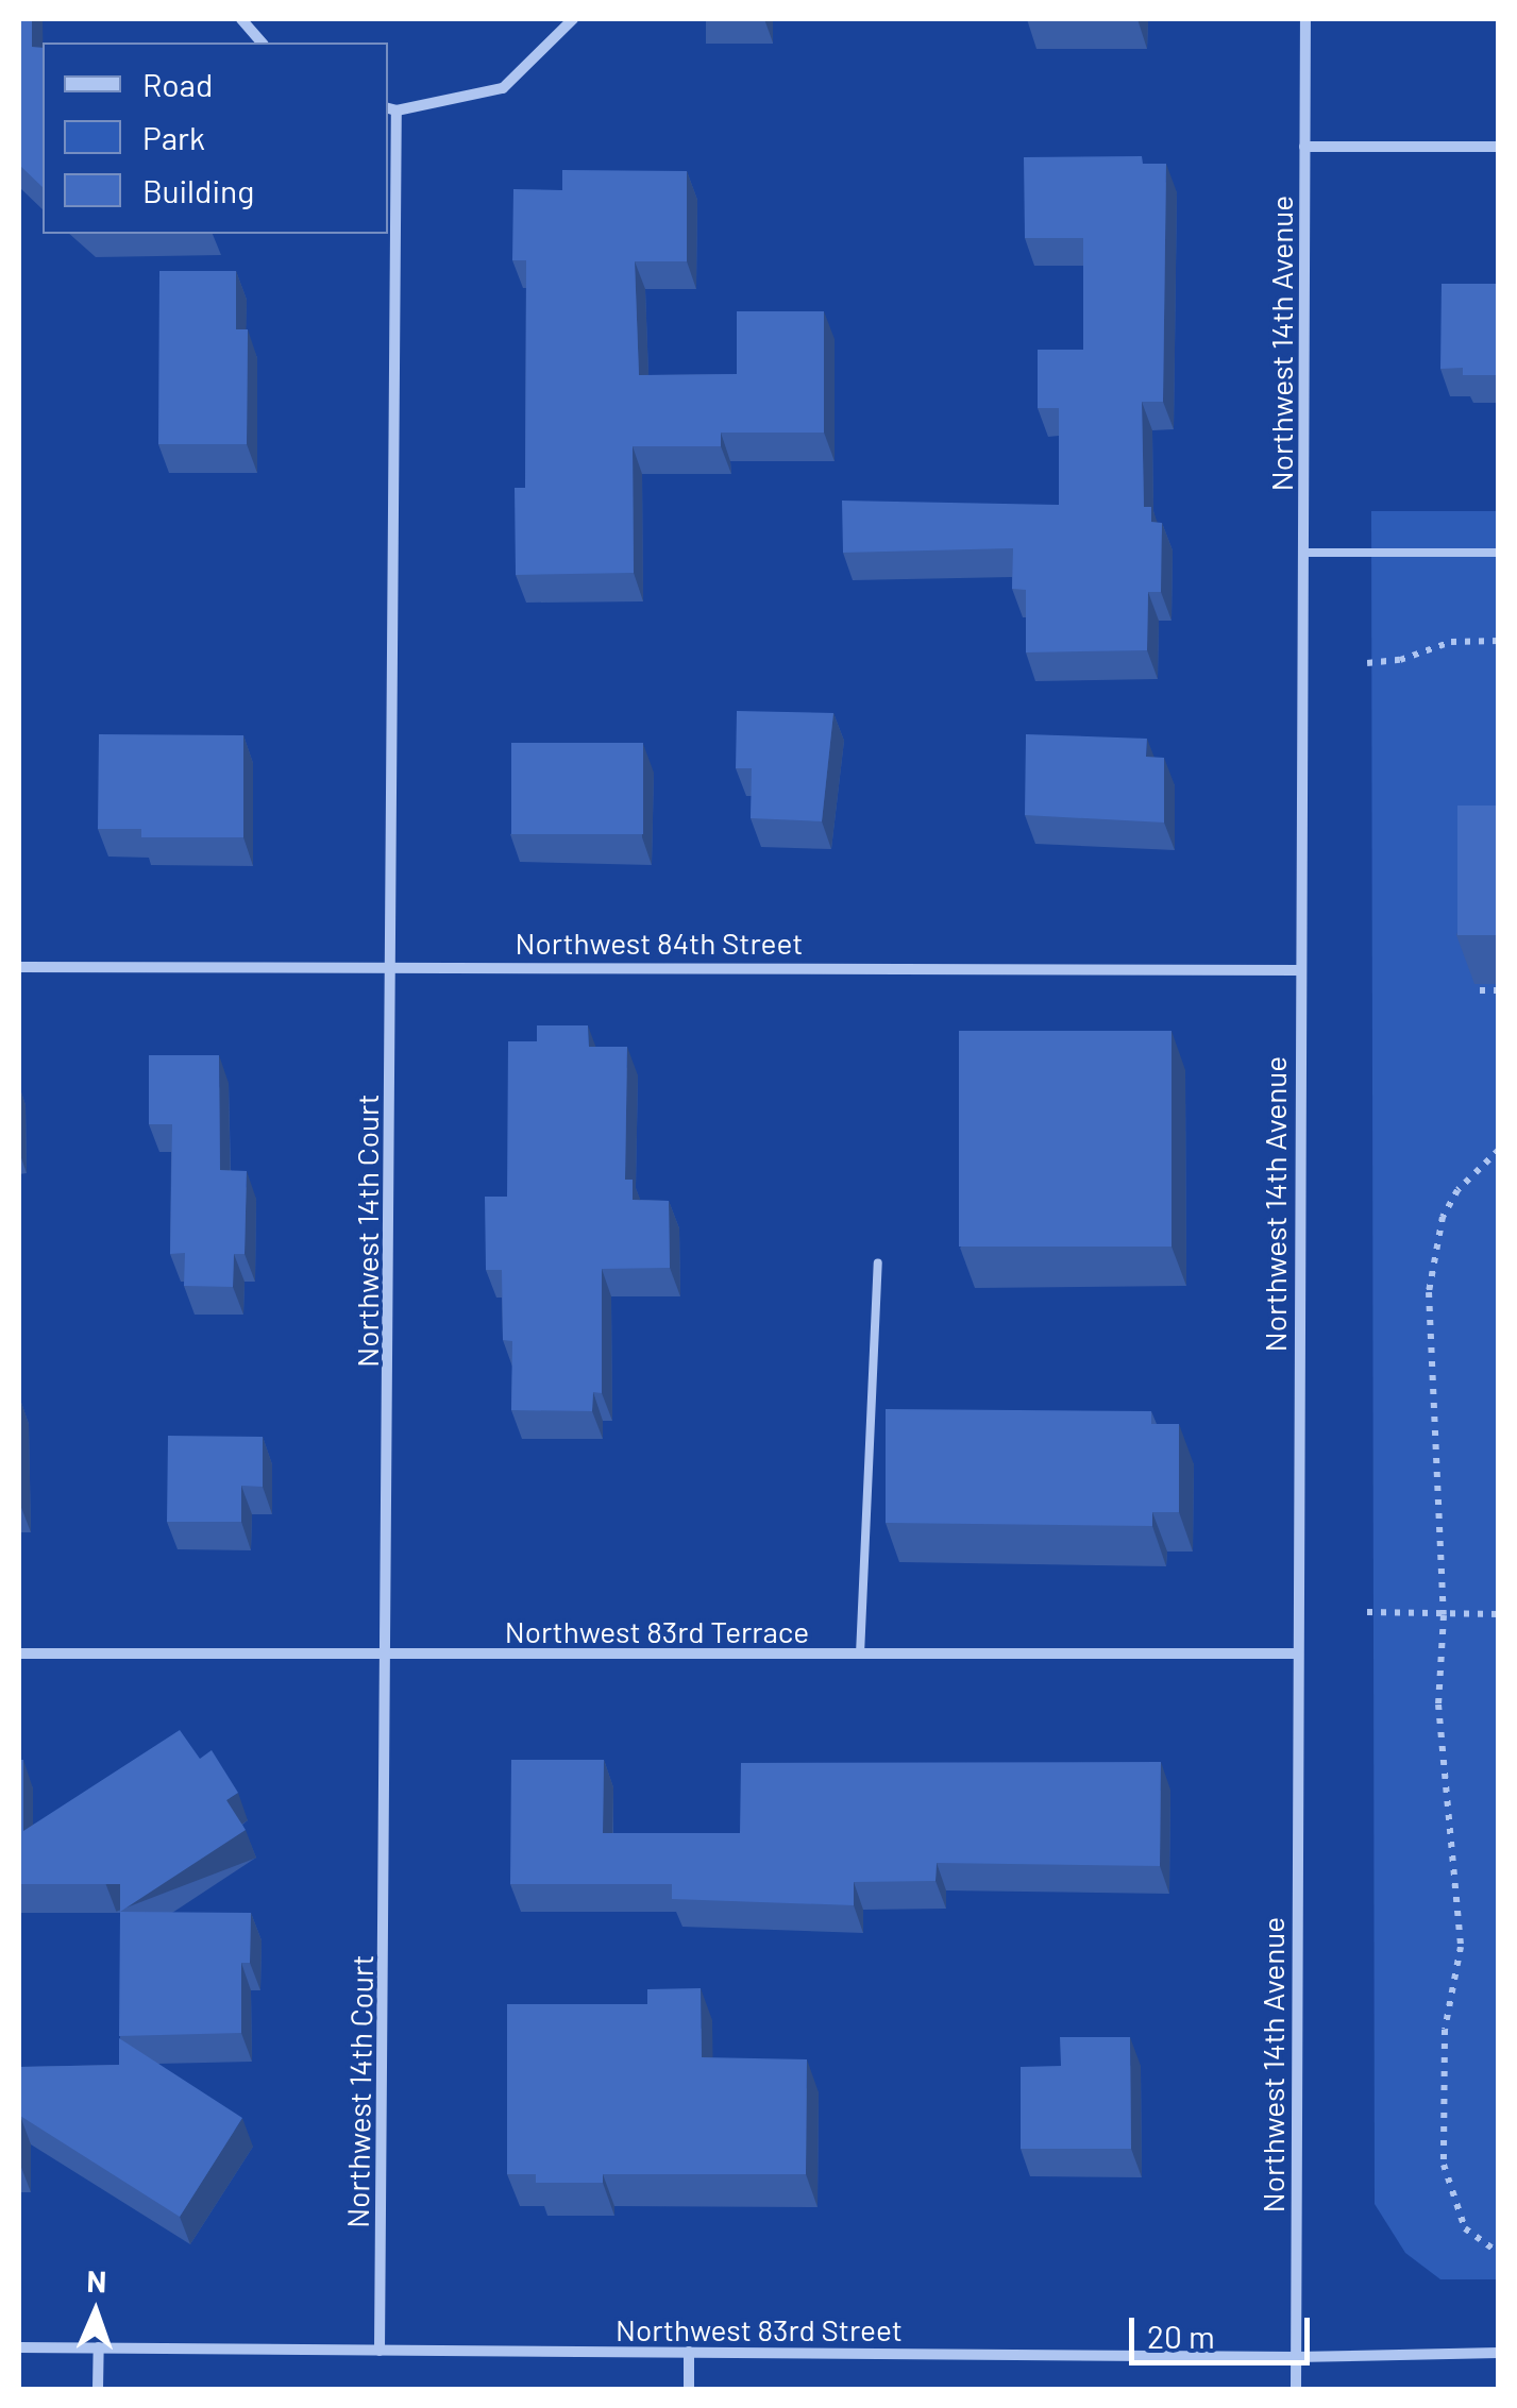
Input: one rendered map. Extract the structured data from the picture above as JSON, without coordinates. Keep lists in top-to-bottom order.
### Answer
{
  "streets": {
    "street": [
      "Northwest 14th Avenue",
      "Northwest 84th Street",
      "Northwest 14th Court",
      "Northwest 83rd Terrace",
      "Northwest 83rd Street"
    ]
  },
  "crossings": [
    ["Northwest 14th Avenue", "Northwest 84th Street"],
    ["Northwest 14th Avenue", "Northwest 83rd Terrace"],
    ["Northwest 14th Avenue", "Northwest 83rd Street"],
    ["Northwest 84th Street", "Northwest 14th Court"],
    ["Northwest 14th Court", "Northwest 83rd Terrace"],
    ["Northwest 14th Court", "Northwest 83rd Street"]
  ],
  "legend": ["Road", "Park", "Building"],
  "scale_bar": "20 m",
  "north": "top"
}
